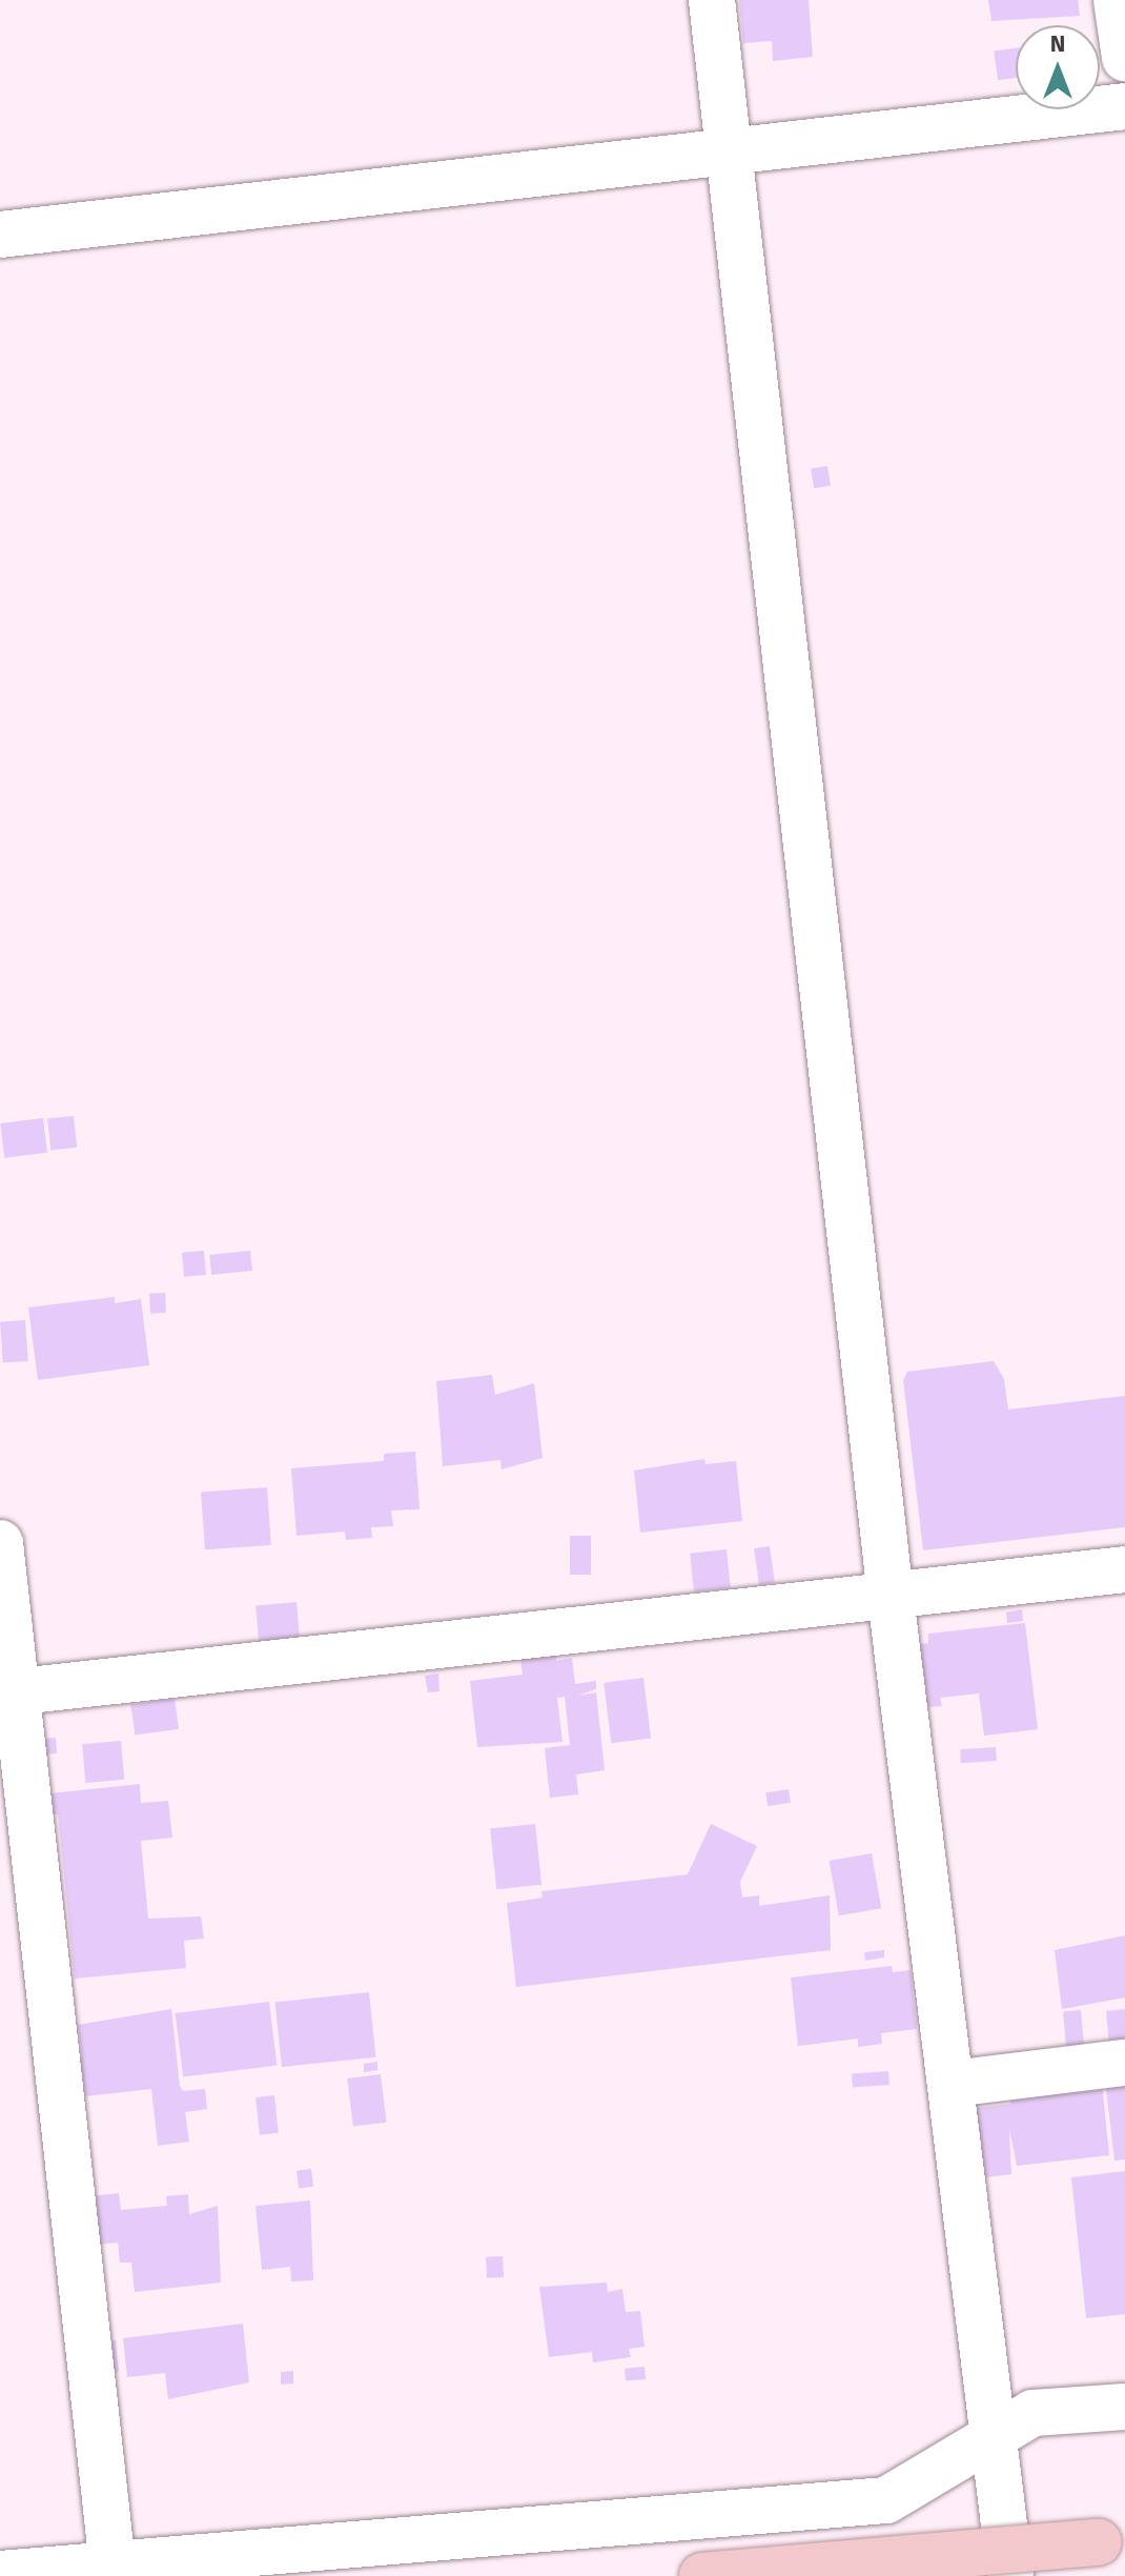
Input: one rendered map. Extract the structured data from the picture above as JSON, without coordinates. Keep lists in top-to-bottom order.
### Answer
{
  "north": "top"
}
